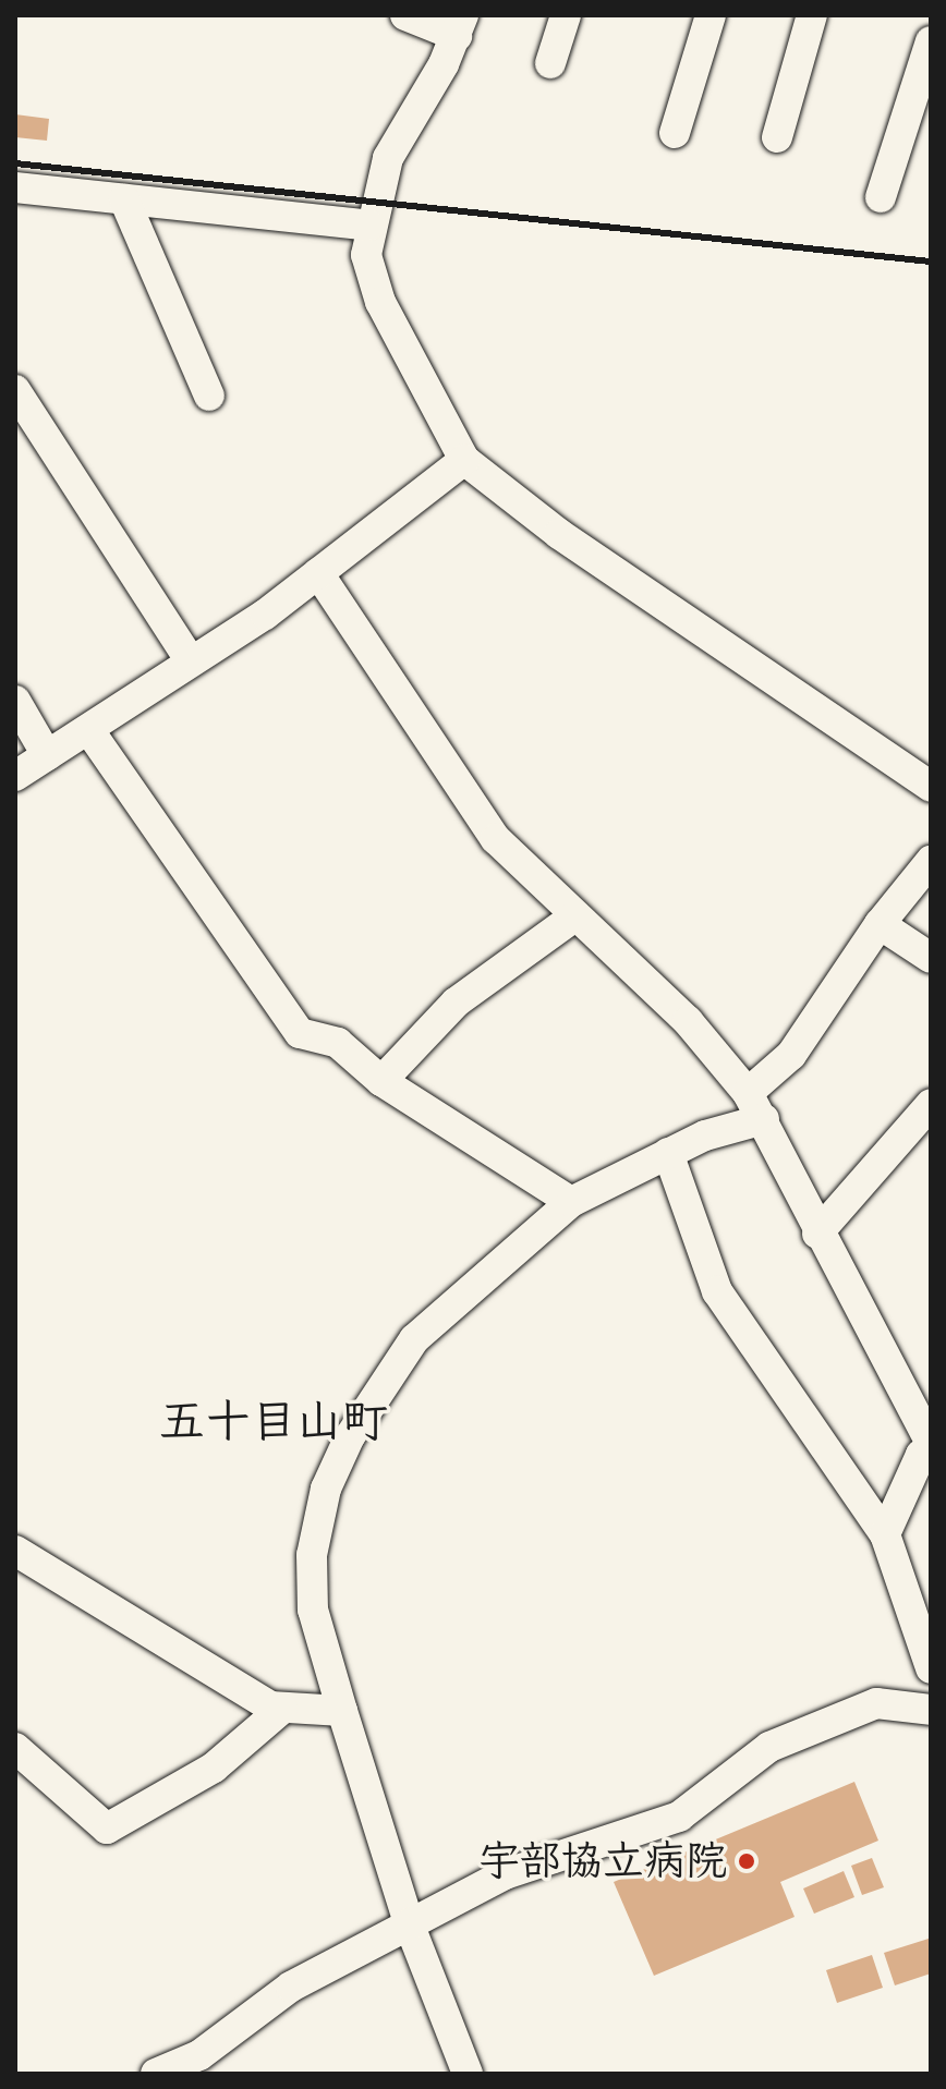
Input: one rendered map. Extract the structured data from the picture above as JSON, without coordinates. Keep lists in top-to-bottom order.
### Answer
{
  "districts": ["五十目山町"],
  "places": ["宇部協立病院"]
}
